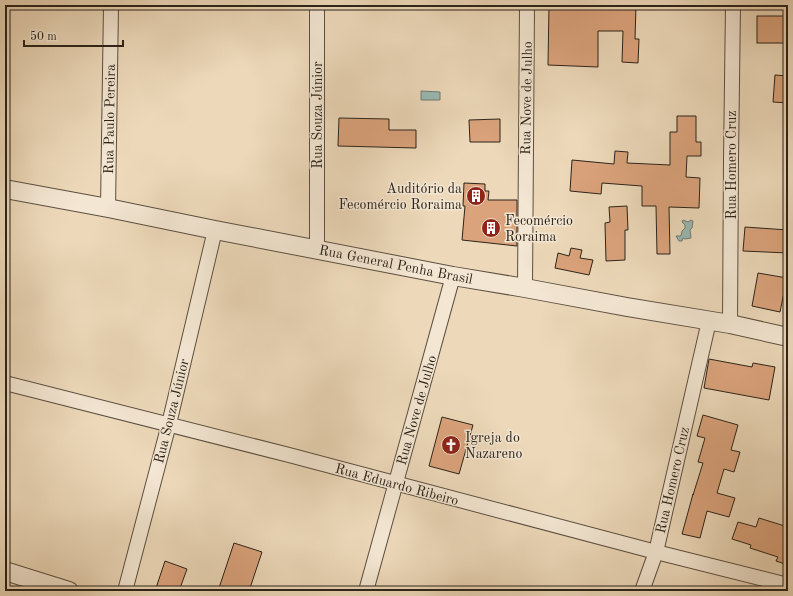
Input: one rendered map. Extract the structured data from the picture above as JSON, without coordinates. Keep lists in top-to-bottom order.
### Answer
{
  "streets": {
    "street": [
      "Rua Nove de Julho",
      "Rua Souza Júnior",
      "Rua Paulo Pereira",
      "Rua Homero Cruz",
      "Rua General Penha Brasil",
      "Rua Eduardo Ribeiro"
    ]
  },
  "crossings": [
    ["Rua Nove de Julho", "Rua General Penha Brasil"],
    ["Rua Nove de Julho", "Rua Eduardo Ribeiro"],
    ["Rua Souza Júnior", "Rua General Penha Brasil"],
    ["Rua Souza Júnior", "Rua Eduardo Ribeiro"],
    ["Rua Paulo Pereira", "Rua General Penha Brasil"],
    ["Rua Homero Cruz", "Rua General Penha Brasil"],
    ["Rua Homero Cruz", "Rua Eduardo Ribeiro"]
  ],
  "places": {
    "building": ["Auditório da Fecomércio Roraima", "Fecomércio Roraima"],
    "church": ["Igreja do Nazareno"]
  },
  "scale_bar": "50 m"
}
